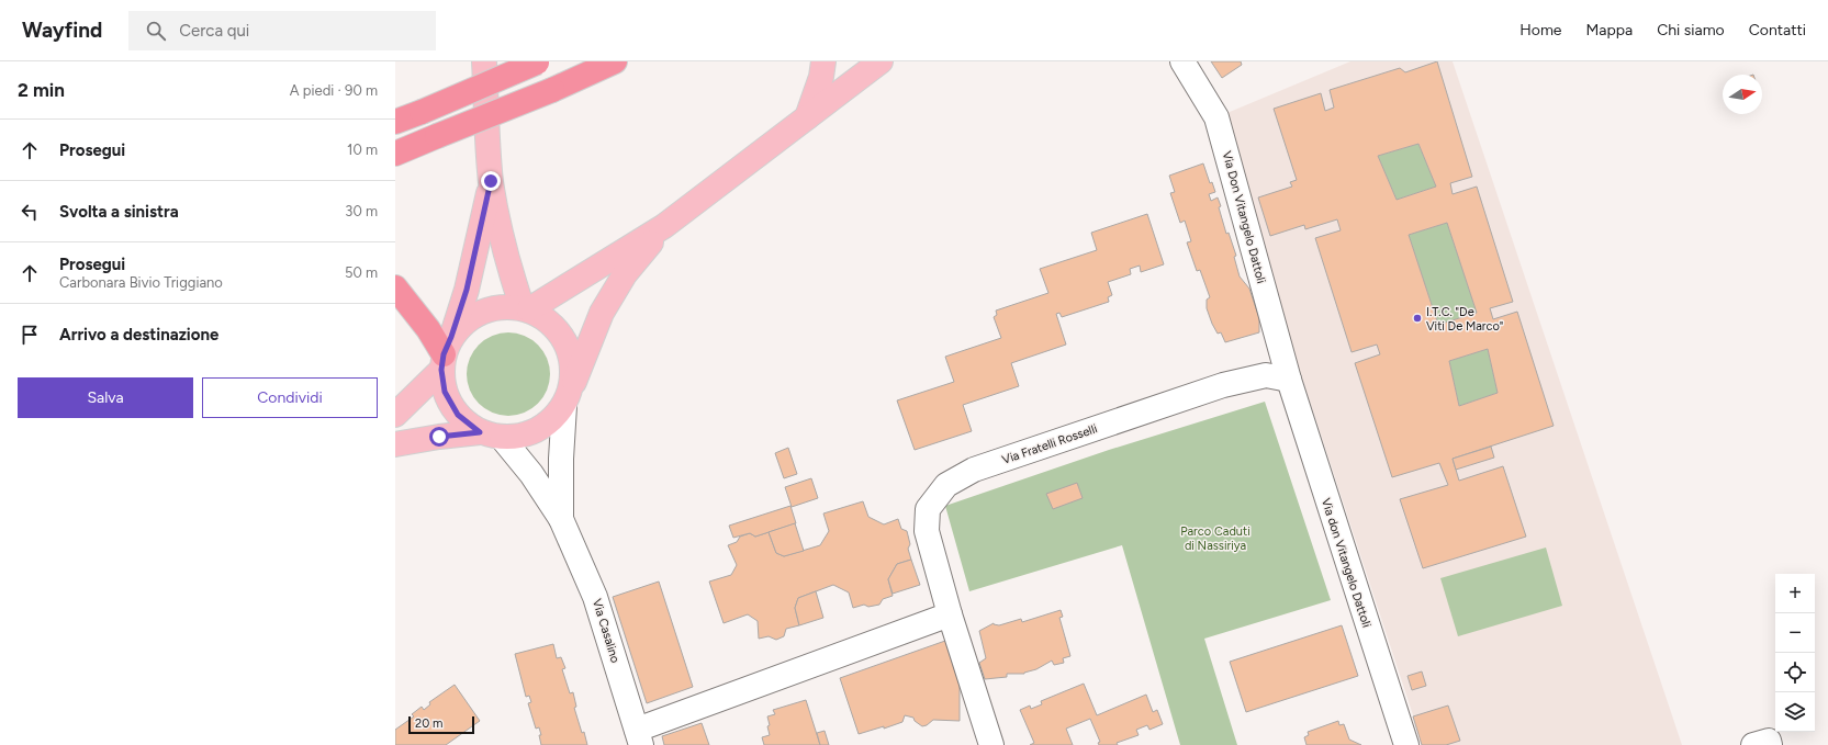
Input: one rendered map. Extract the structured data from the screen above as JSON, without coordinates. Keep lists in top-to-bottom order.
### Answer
{
  "streets": {
    "street": [
      "Via Don Vitangelo Dattoli",
      "Via Fratelli Rosselli",
      "Via don Vitangelo Dattoli",
      "Via Casalino"
    ]
  },
  "crossings": [
    ["Via Don Vitangelo Dattoli", "Via Fratelli Rosselli"],
    ["Via Don Vitangelo Dattoli", "Via don Vitangelo Dattoli"],
    ["Via Fratelli Rosselli", "Via don Vitangelo Dattoli"]
  ],
  "parks": ["Parco Caduti di Nassiriya"],
  "places": ["I.T.C. \"De Viti De Marco\""],
  "scale_bar": "20 m",
  "north": "right",
  "page": {
    "header": "Wayfind",
    "search": "Cerca qui",
    "nav": [
      "Home",
      "Mappa",
      "Chi siamo",
      "Contatti"
    ],
    "heading": ["2 min", "A piedi · 90 m"],
    "list": [
      ["Prosegui", "10 m"],
      ["Svolta a sinistra", "30 m"],
      ["Prosegui", "Carbonara Bivio Triggiano", "50 m"],
      "Arrivo a destinazione"
    ],
    "buttons": ["Salva", "Condividi"],
    "map_buttons": ["+", "−"],
    "scale": "20 m"
  }
}
